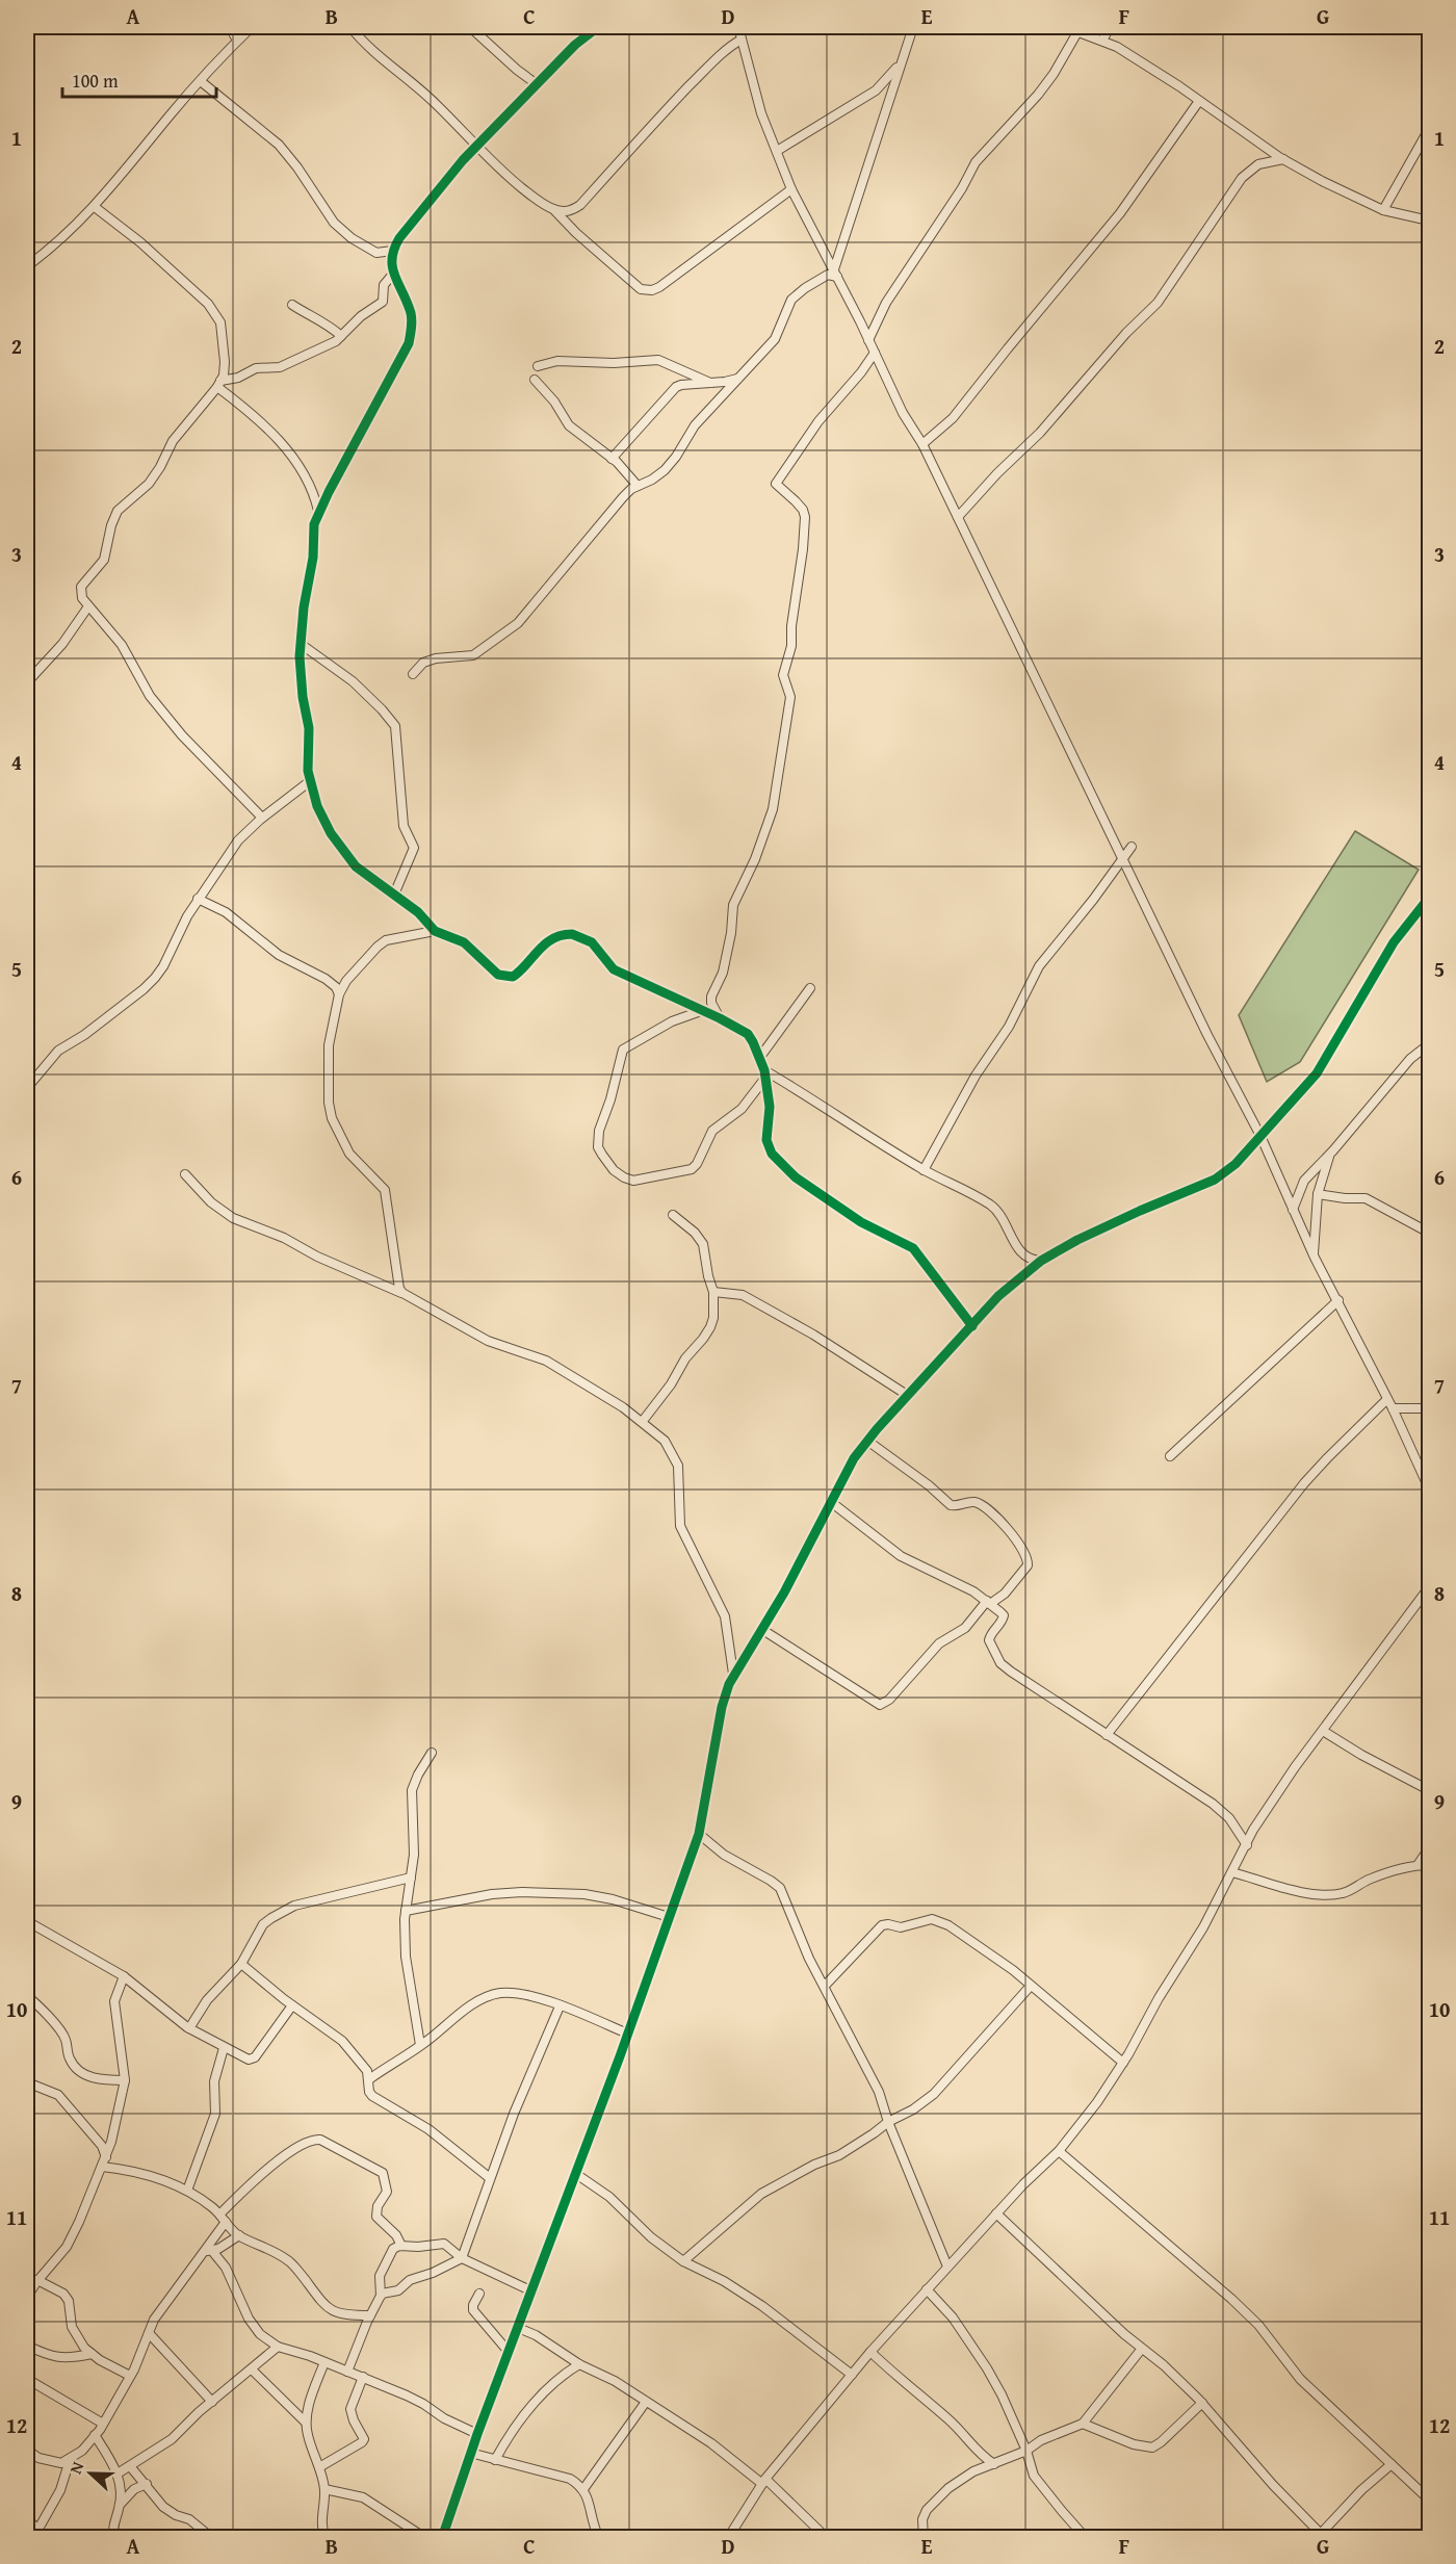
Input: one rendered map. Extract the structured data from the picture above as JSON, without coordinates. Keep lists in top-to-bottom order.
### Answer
{
  "scale_bar": "100 m",
  "north": "left",
  "grid": {
    "columns": [
      "A",
      "B",
      "C",
      "D",
      "E",
      "F",
      "G"
    ],
    "rows": [
      "1",
      "2",
      "3",
      "4",
      "5",
      "6",
      "7",
      "8",
      "9",
      "10",
      "11",
      "12"
    ]
  }
}
